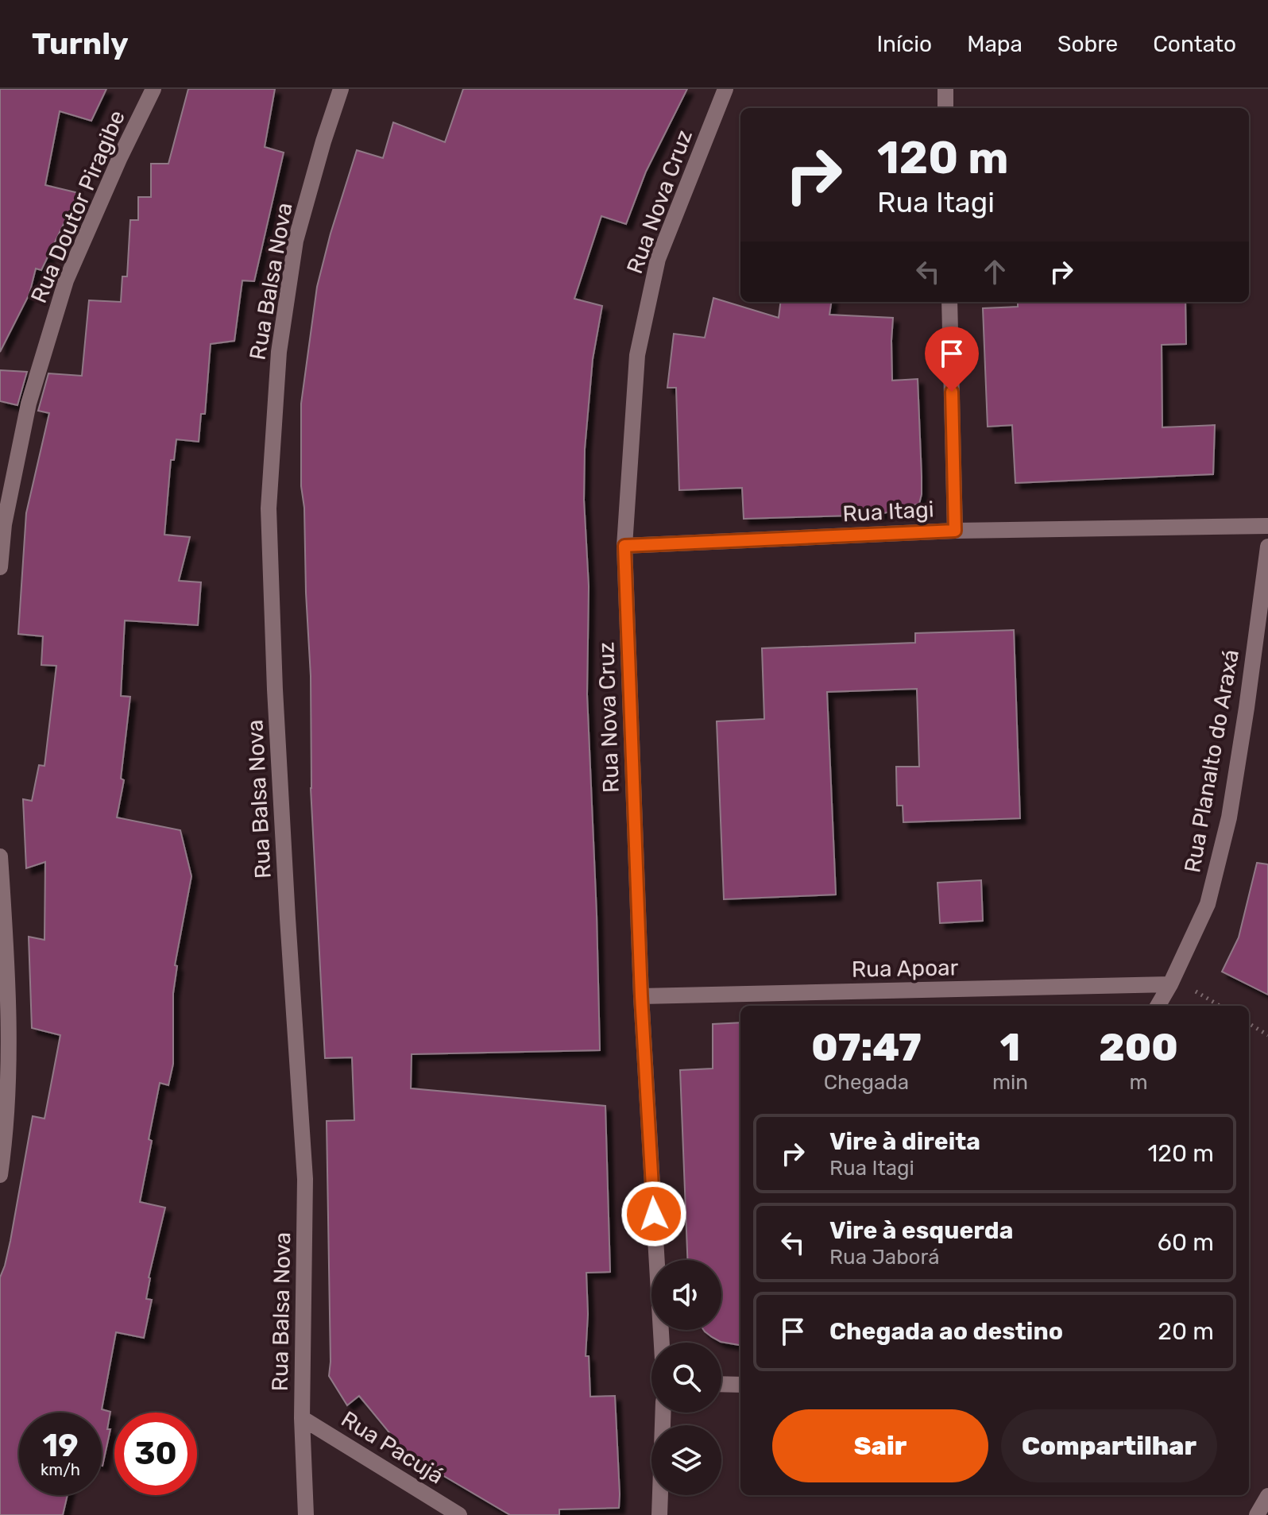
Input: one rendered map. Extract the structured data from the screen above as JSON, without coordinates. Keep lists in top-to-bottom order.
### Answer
{
  "streets": {
    "street": [
      "Rua Nova Cruz",
      "Rua Doutor Piragibe",
      "Rua Balsa Nova",
      "Rua Itagi",
      "Rua Planalto do Araxá",
      "Rua Apoar",
      "Rua Pacujá"
    ]
  },
  "crossings": [
    ["Rua Nova Cruz", "Rua Itagi"],
    ["Rua Nova Cruz", "Rua Apoar"],
    ["Rua Balsa Nova", "Rua Pacujá"],
    ["Rua Planalto do Araxá", "Rua Apoar"]
  ],
  "page": {
    "header": "Turnly",
    "nav": [
      "Início",
      "Mapa",
      "Sobre",
      "Contato"
    ],
    "turn": ["120 m", "Rua Itagi"],
    "eta": [
      "07:47",
      "Chegada",
      "1",
      "min",
      "200",
      "m"
    ],
    "list": [
      {
        "name": "Vire à direita",
        "note": "Rua Itagi",
        "value": "120 m"
      },
      {
        "name": "Vire à esquerda",
        "note": "Rua Jaborá",
        "value": "60 m"
      },
      {
        "name": "Chegada ao destino",
        "value": "20 m"
      }
    ],
    "buttons": ["Sair", "Compartilhar"],
    "speed": "19 km/h",
    "limit": "30"
  }
}
